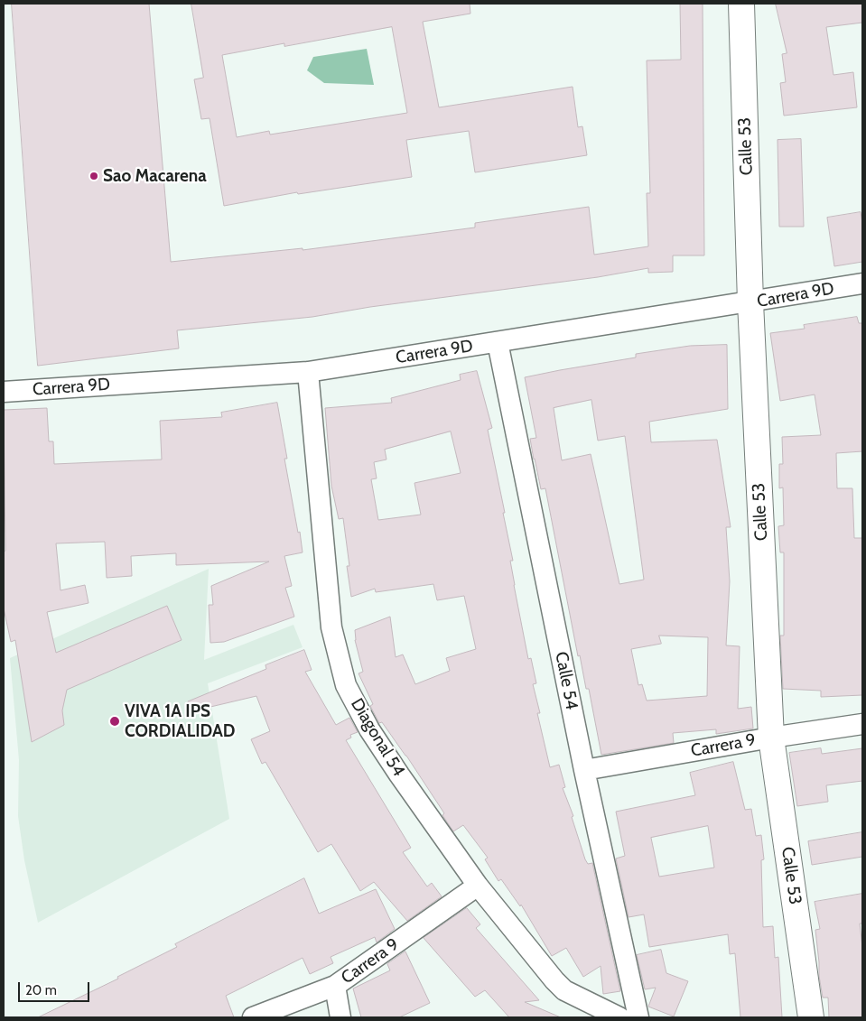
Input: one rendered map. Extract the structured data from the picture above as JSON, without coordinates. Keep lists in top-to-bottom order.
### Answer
{
  "streets": {
    "street": [
      "Calle 53",
      "Carrera 9D",
      "Calle 54",
      "Diagonal 54",
      "Carrera 9"
    ]
  },
  "crossings": [
    ["Calle 53", "Carrera 9D"],
    ["Calle 53", "Carrera 9"],
    ["Carrera 9D", "Calle 54"],
    ["Carrera 9D", "Diagonal 54"],
    ["Calle 54", "Carrera 9"],
    ["Diagonal 54", "Carrera 9"]
  ],
  "places": ["Sao Macarena", "VIVA 1A IPS CORDIALIDAD"],
  "scale_bar": "20 m"
}
